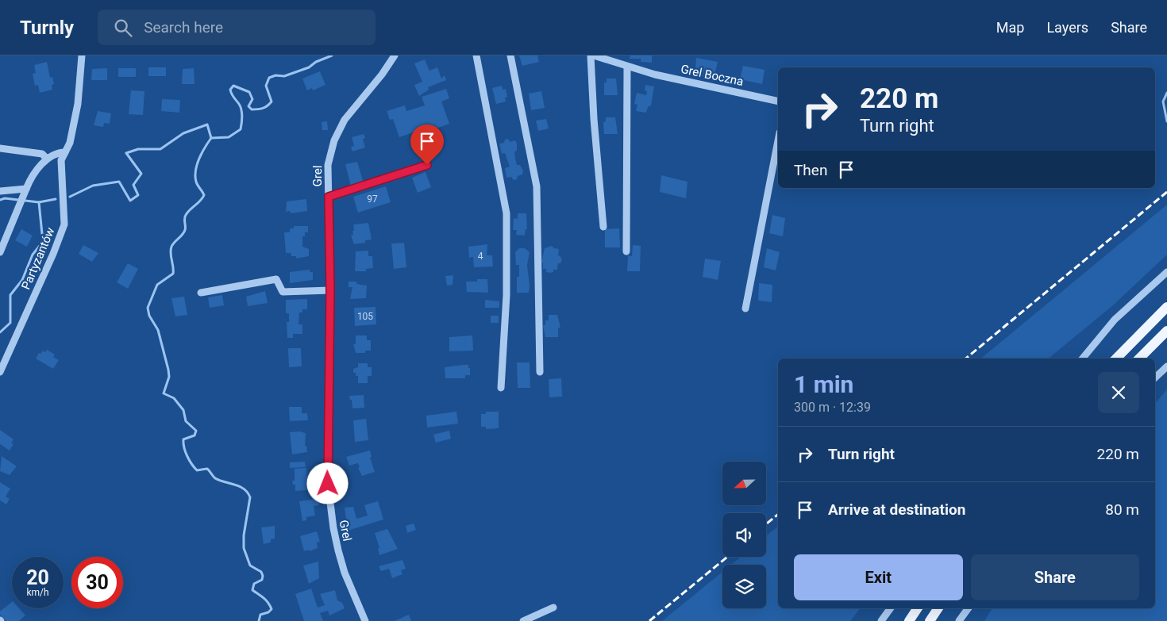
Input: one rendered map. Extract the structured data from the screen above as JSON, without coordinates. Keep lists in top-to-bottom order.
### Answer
{
  "streets": {
    "street": ["Grel Boczna", "Grel", "Partyzantów"]
  },
  "house_numbers": ["97", "4", "105"],
  "north": "left",
  "page": {
    "header": "Turnly",
    "search": "Search here",
    "nav": ["Map", "Layers", "Share"],
    "turn": ["220 m", "Turn right"],
    "then": "Then",
    "heading": ["1 min", "300 m · 12:39"],
    "list": [
      {
        "name": "Turn right",
        "value": "220 m"
      },
      {
        "name": "Arrive at destination",
        "value": "80 m"
      }
    ],
    "buttons": ["Exit", "Share"],
    "speed": "20 km/h",
    "limit": "30"
  }
}
